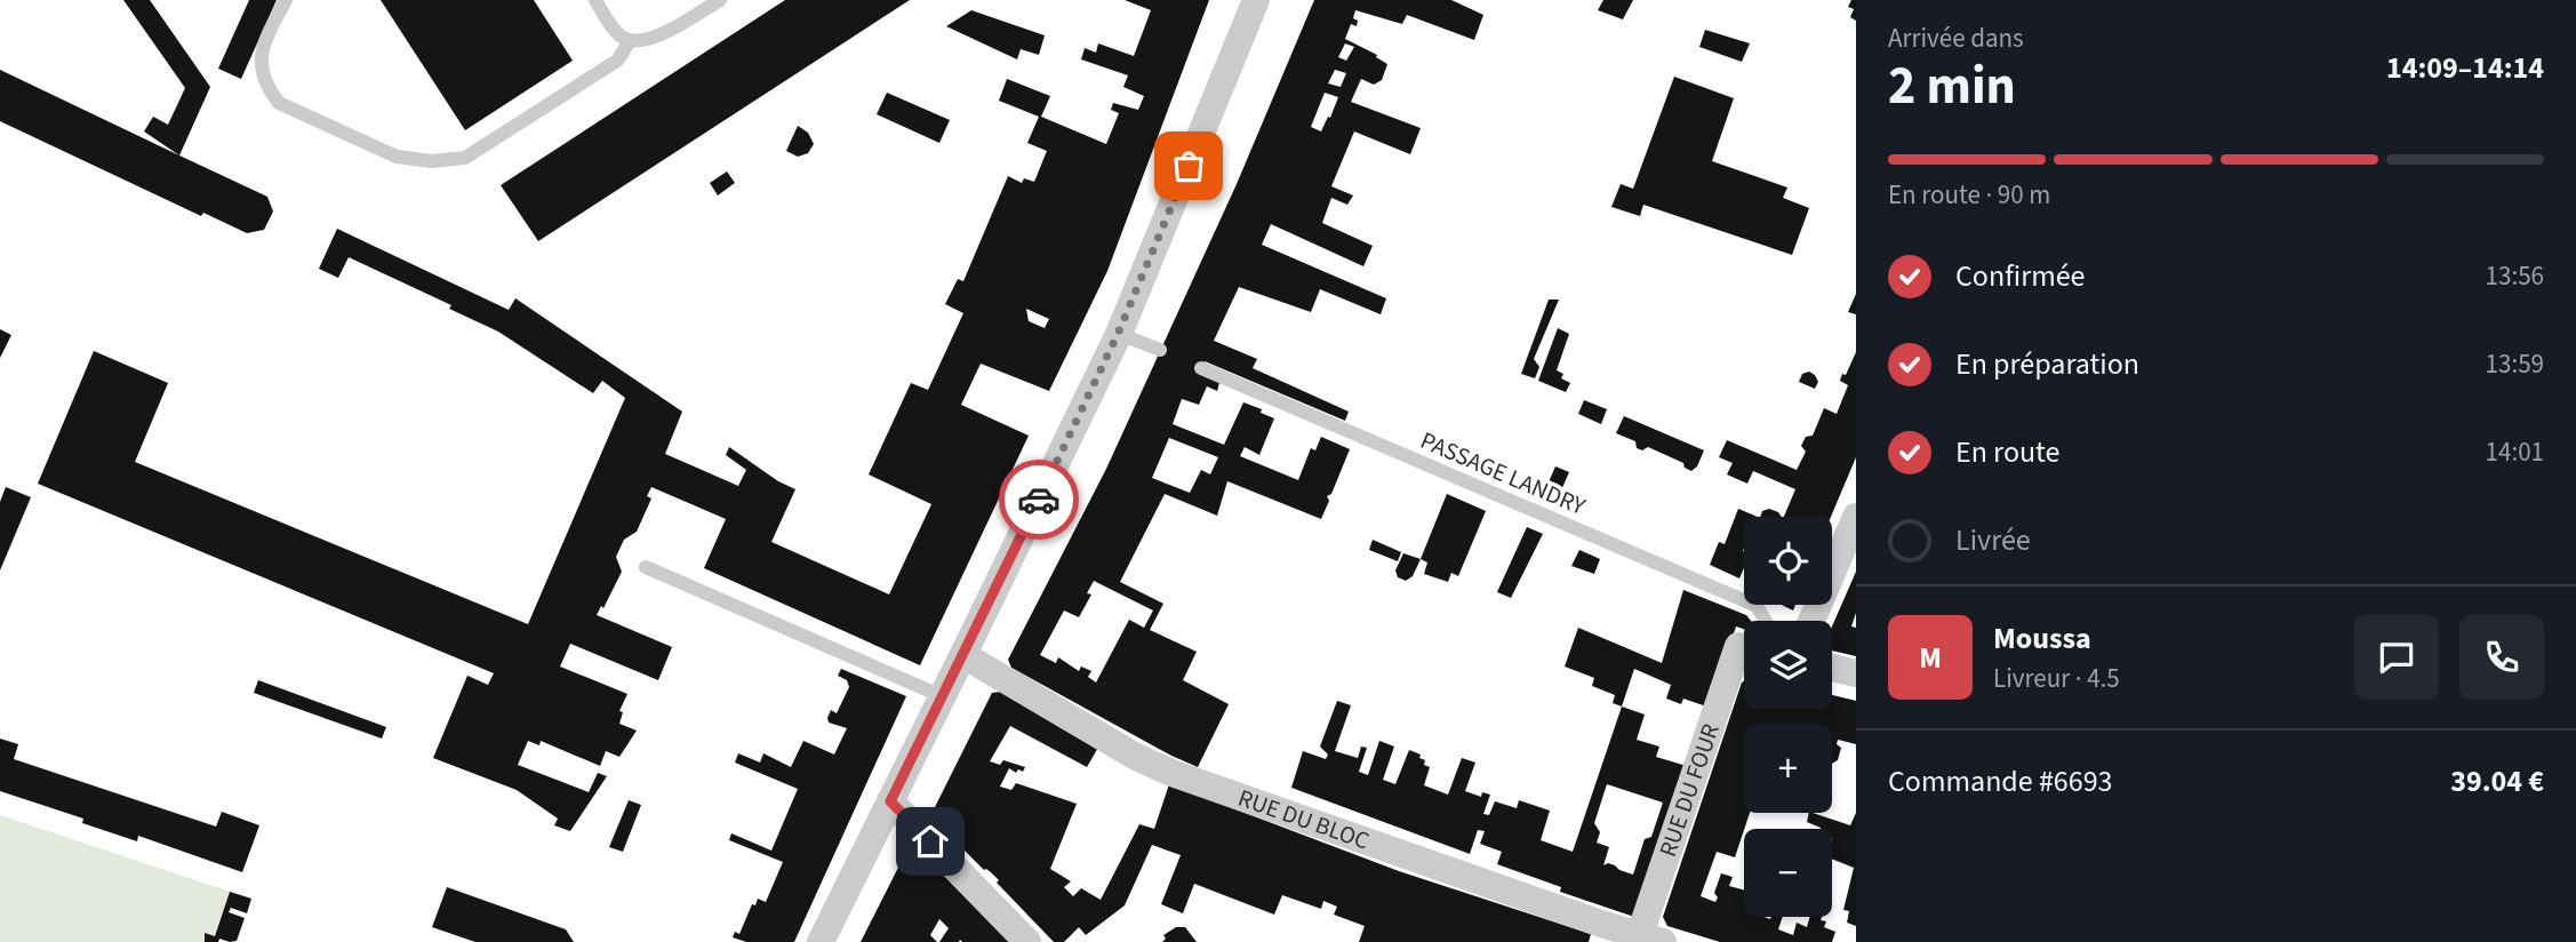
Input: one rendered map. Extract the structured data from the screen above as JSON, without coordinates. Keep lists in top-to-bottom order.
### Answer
{
  "streets": {
    "street": ["RUE DU FOUR", "RUE DU BLOC"],
    "lane": ["PASSAGE LANDRY"]
  },
  "crossings": [
    ["RUE DU FOUR", "RUE DU BLOC"]
  ],
  "page": {
    "heading": ["2 min", "Arrivée dans", "14:09–14:14"],
    "panel": [
      "Moussa",
      "Livreur · 4.5",
      "Commande #6693",
      "39.04 €"
    ],
    "bar": "En route · 90 m",
    "list": [
      ["Confirmée", "13:56"],
      ["En préparation", "13:59"],
      ["En route", "14:01"],
      "Livrée"
    ],
    "map_buttons": ["+", "−"],
    "round": "M"
  }
}
